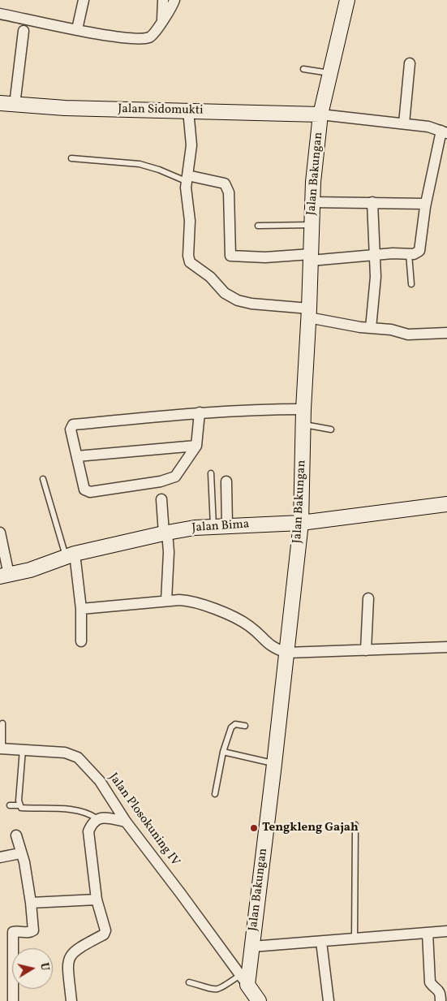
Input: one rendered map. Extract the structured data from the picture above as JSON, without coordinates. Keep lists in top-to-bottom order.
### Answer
{
  "streets": {
    "main road": ["Jalan Sidomukti", "Jalan Bakungan", "Jalan Bima"],
    "street": ["Jalan Plosokuning IV"]
  },
  "crossings": [
    ["Jalan Sidomukti", "Jalan Bakungan"],
    ["Jalan Bakungan", "Jalan Bima"],
    ["Jalan Bakungan", "Jalan Plosokuning IV"]
  ],
  "places": ["Tengkleng Gajah"],
  "north": "right"
}
